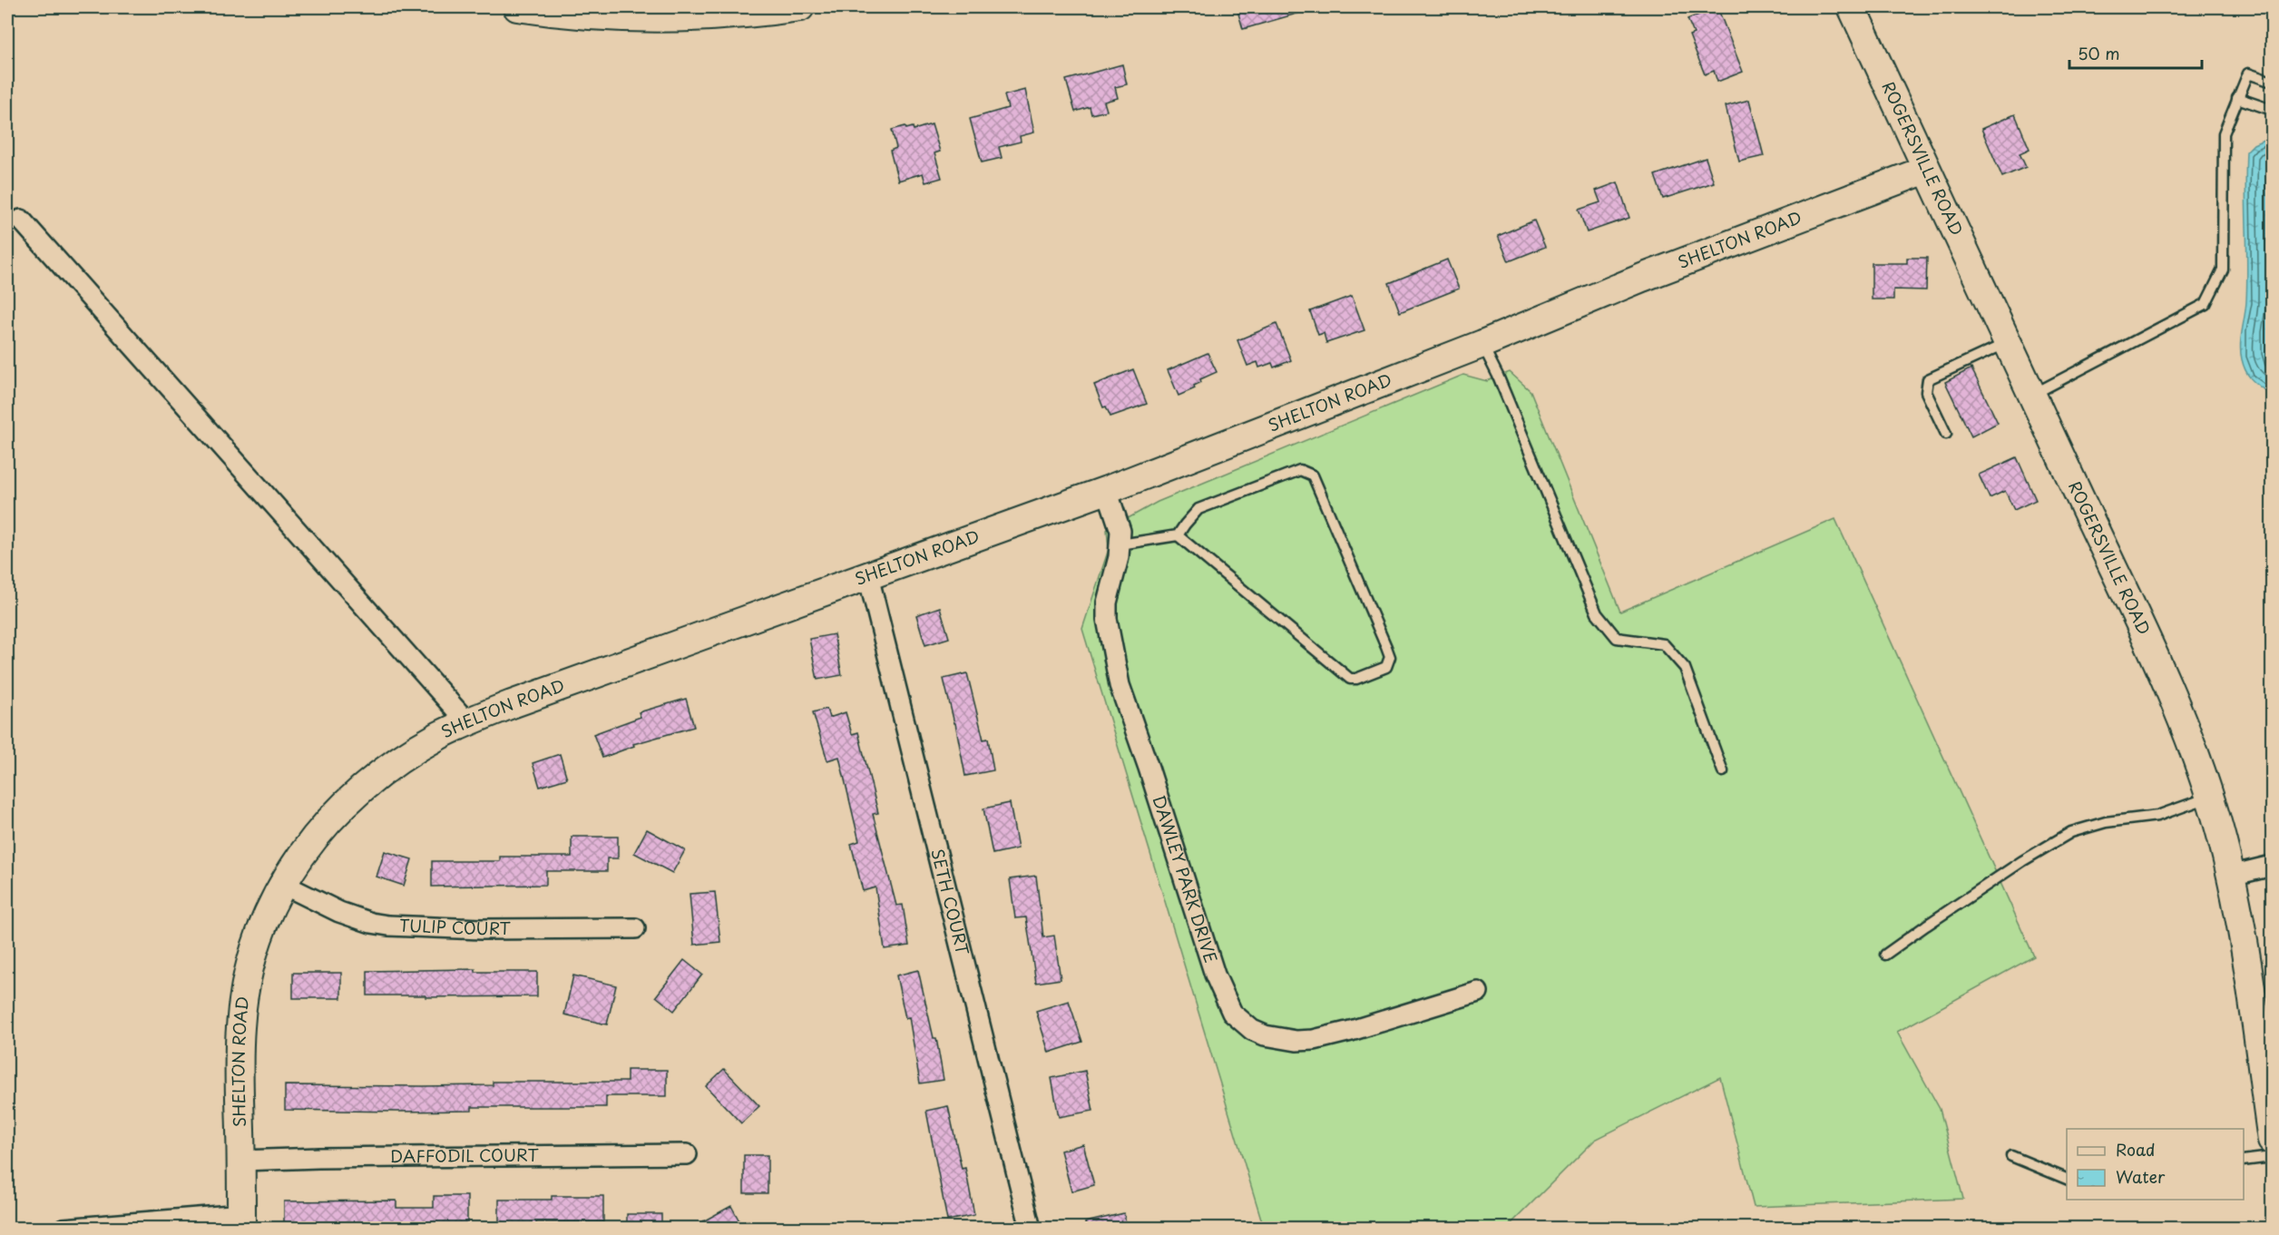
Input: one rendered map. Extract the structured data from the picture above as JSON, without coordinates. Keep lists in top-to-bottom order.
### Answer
{
  "streets": {
    "street": [
      "ROGERSVILLE ROAD",
      "SHELTON ROAD",
      "DAWLEY PARK DRIVE",
      "SETH COURT",
      "TULIP COURT",
      "DAFFODIL COURT"
    ]
  },
  "crossings": [
    ["ROGERSVILLE ROAD", "SHELTON ROAD"],
    ["SHELTON ROAD", "DAWLEY PARK DRIVE"],
    ["SHELTON ROAD", "SETH COURT"],
    ["SHELTON ROAD", "TULIP COURT"],
    ["SHELTON ROAD", "DAFFODIL COURT"]
  ],
  "legend": ["Road", "Water"],
  "scale_bar": "50 m"
}
